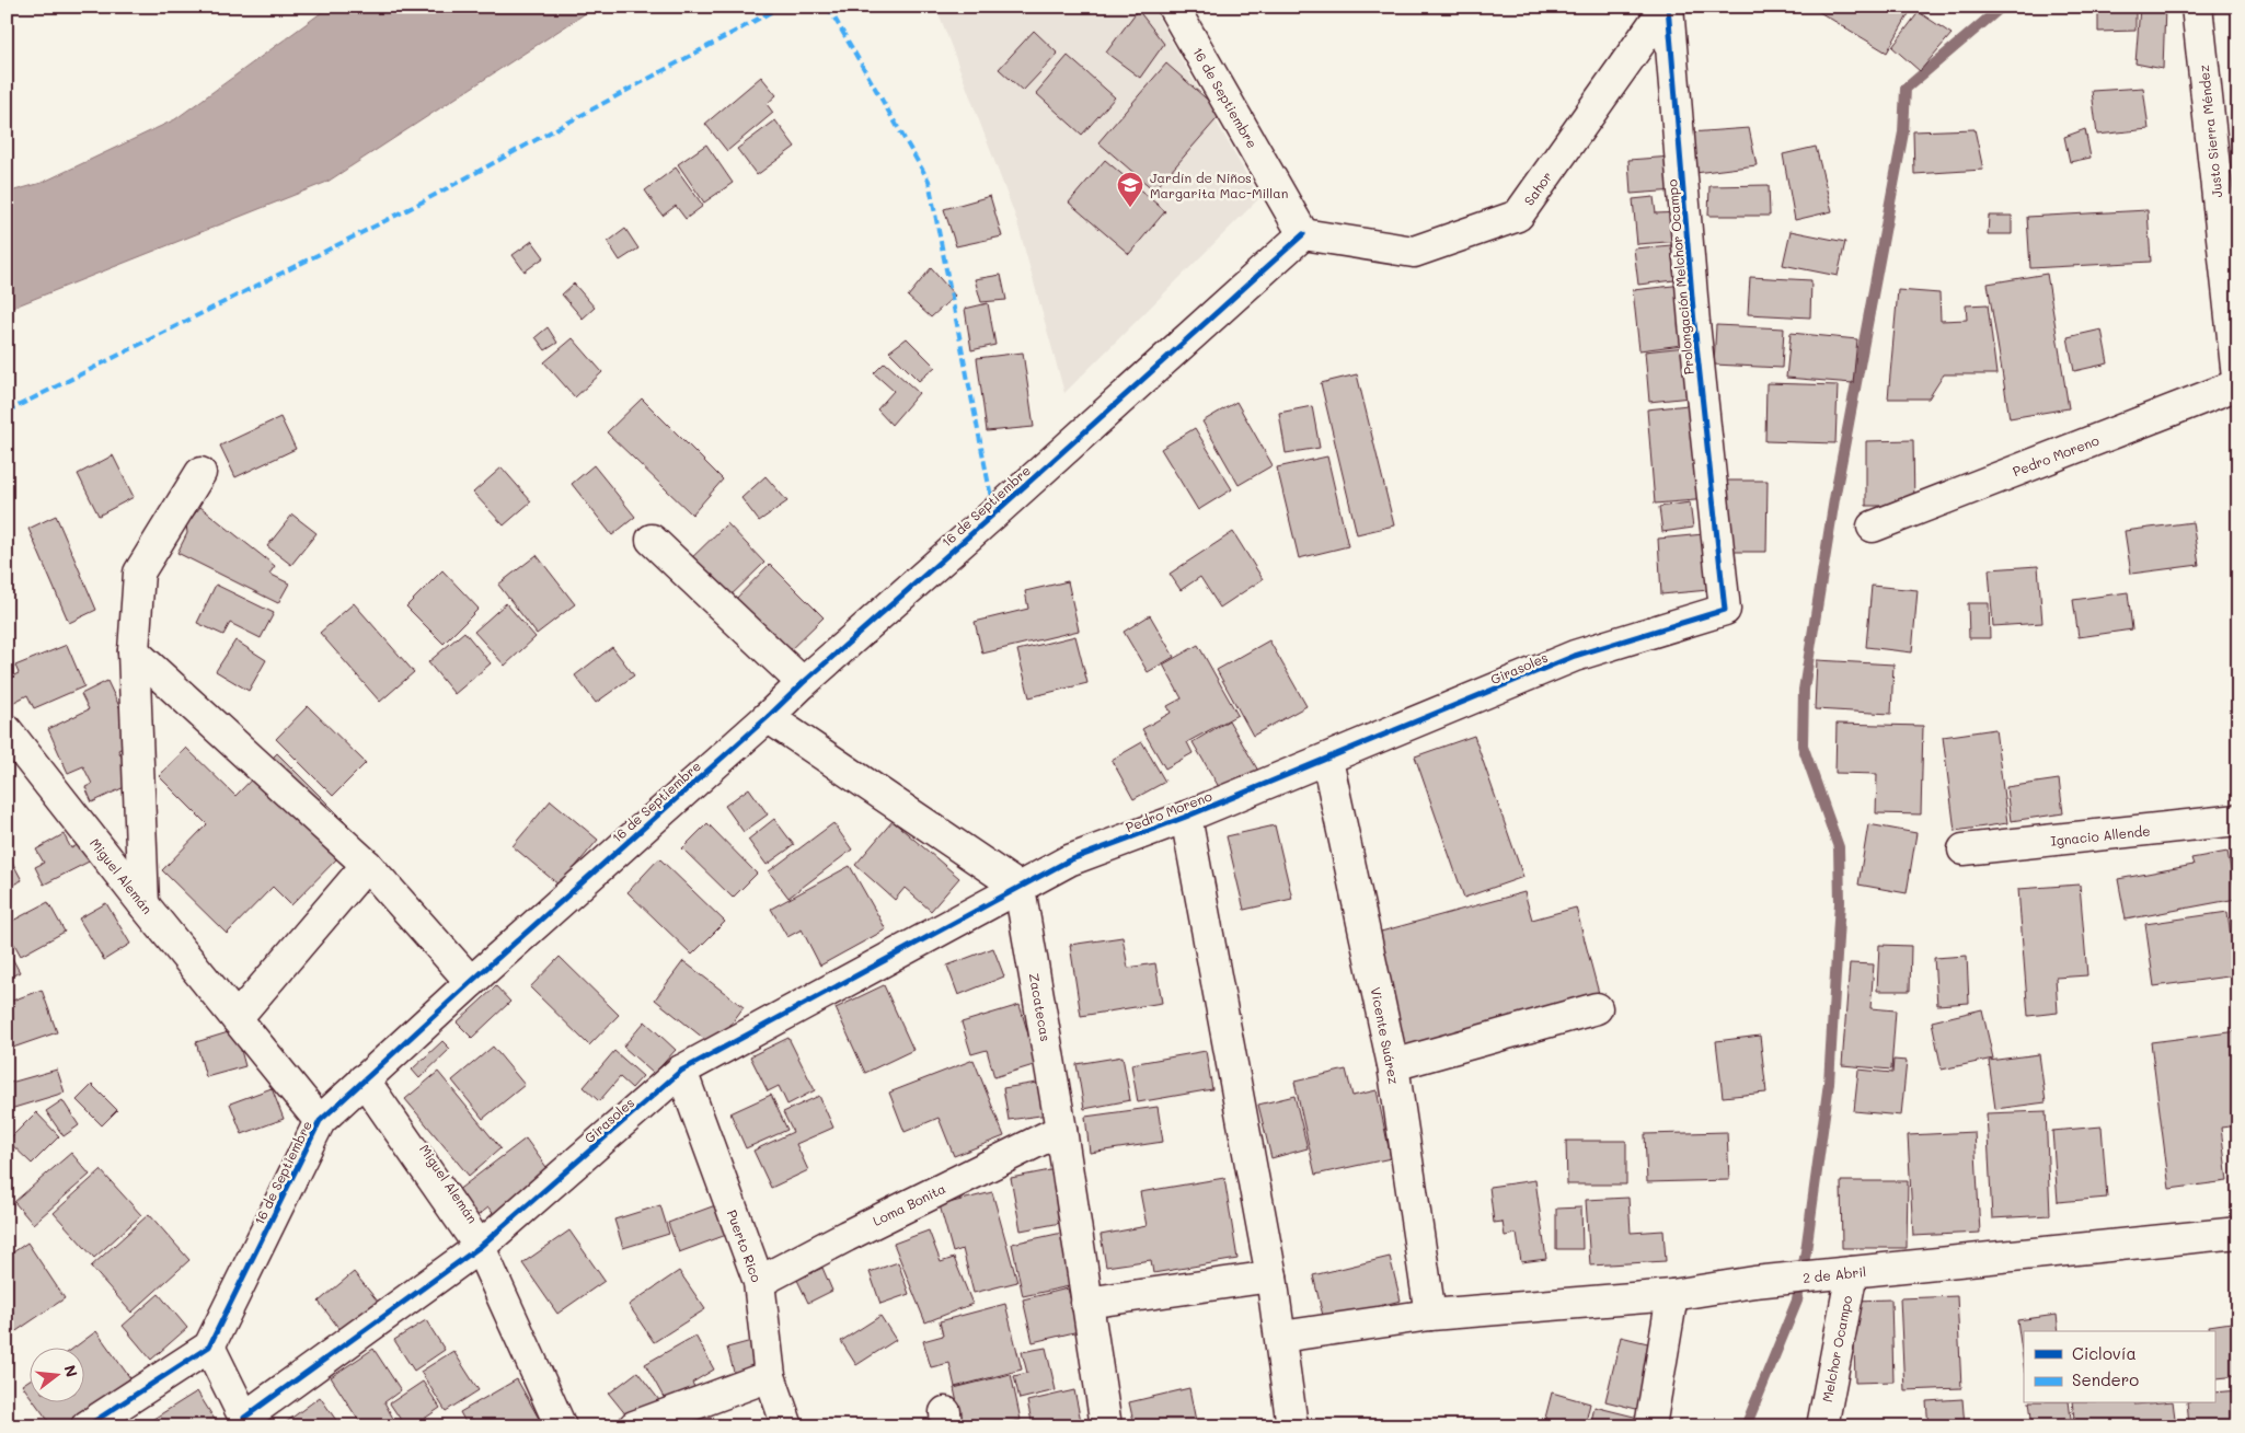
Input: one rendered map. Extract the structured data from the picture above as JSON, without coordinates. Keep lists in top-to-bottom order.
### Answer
{
  "streets": {
    "street": [
      "16 de Septiembre",
      "Justo Sierra Méndez",
      "Sahor",
      "Prolongación Melchor Ocampo",
      "Pedro Moreno",
      "Girasoles",
      "Ignacio Allende",
      "Miguel Alemán",
      "Zacatecas",
      "Vicente Suárez",
      "Loma Bonita",
      "Puerto Rico",
      "2 de Abril",
      "Melchor Ocampo"
    ]
  },
  "crossings": [
    ["16 de Septiembre", "Sahor"],
    ["16 de Septiembre", "Miguel Alemán"],
    ["Justo Sierra Méndez", "Pedro Moreno"],
    ["Sahor", "Prolongación Melchor Ocampo"],
    ["Prolongación Melchor Ocampo", "Girasoles"],
    ["Pedro Moreno", "Girasoles"],
    ["Pedro Moreno", "Zacatecas"],
    ["Pedro Moreno", "Vicente Suárez"],
    ["Girasoles", "Miguel Alemán"],
    ["Girasoles", "Zacatecas"],
    ["Girasoles", "Vicente Suárez"],
    ["Girasoles", "Puerto Rico"],
    ["Zacatecas", "Loma Bonita"],
    ["Vicente Suárez", "2 de Abril"],
    ["Loma Bonita", "Puerto Rico"],
    ["2 de Abril", "Melchor Ocampo"]
  ],
  "places": {
    "school or university": ["Jardín de Niños Margarita Mac-Millan"]
  },
  "legend": ["Ciclovía", "Sendero"],
  "north": "right"
}
